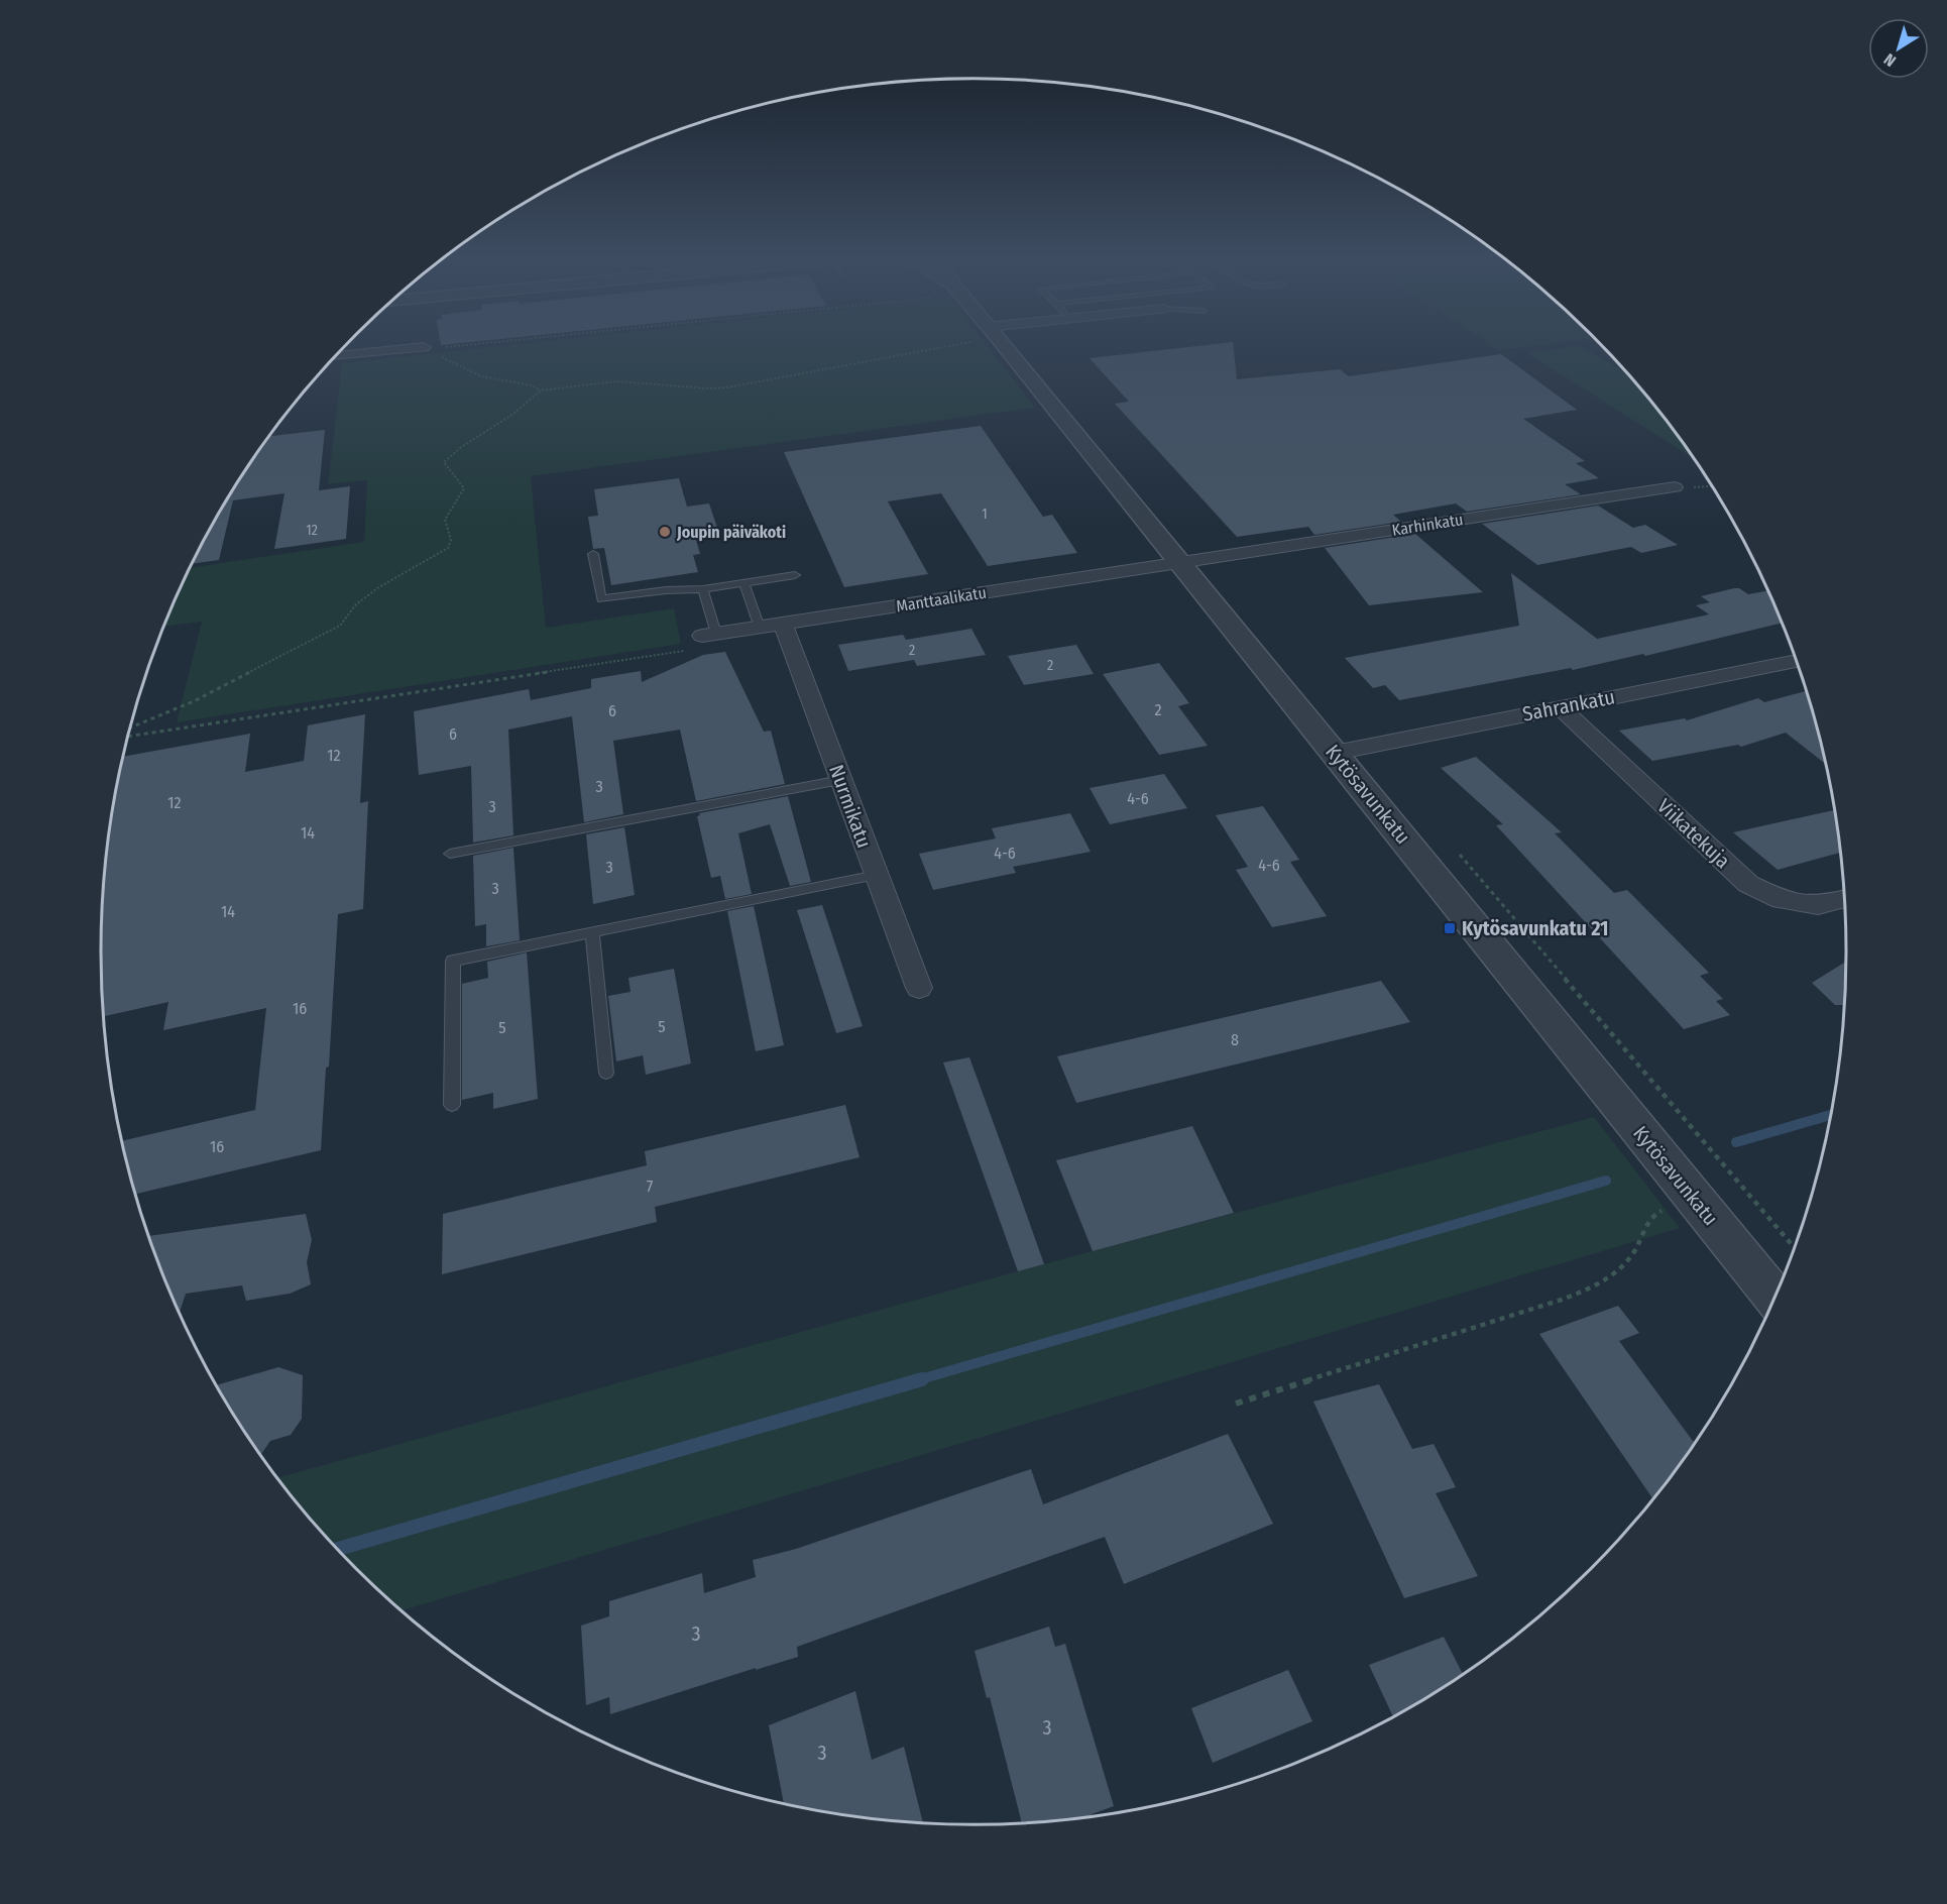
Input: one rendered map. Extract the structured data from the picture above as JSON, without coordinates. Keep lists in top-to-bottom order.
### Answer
{
  "streets": {
    "street": [
      "Karhinkatu",
      "Manttaalikatu",
      "Sahrankatu",
      "Kytösavunkatu",
      "Nurmikatu",
      "Viikatekuja"
    ]
  },
  "crossings": [
    ["Karhinkatu", "Manttaalikatu"],
    ["Karhinkatu", "Kytösavunkatu"],
    ["Manttaalikatu", "Kytösavunkatu"],
    ["Manttaalikatu", "Nurmikatu"],
    ["Sahrankatu", "Kytösavunkatu"],
    ["Sahrankatu", "Viikatekuja"]
  ],
  "places": {
    "other": ["Joupin päiväkoti"],
    "transit": ["Kytösavunkatu 21"]
  },
  "house_numbers": [
    "1",
    "12",
    "2",
    "2",
    "2",
    "6",
    "6",
    "12",
    "3",
    "4-6",
    "12",
    "3",
    "14",
    "4-6",
    "4-6",
    "3",
    "3",
    "14",
    "16",
    "5",
    "5",
    "8",
    "16",
    "7",
    "3",
    "3",
    "3"
  ],
  "north": "bottom left"
}
